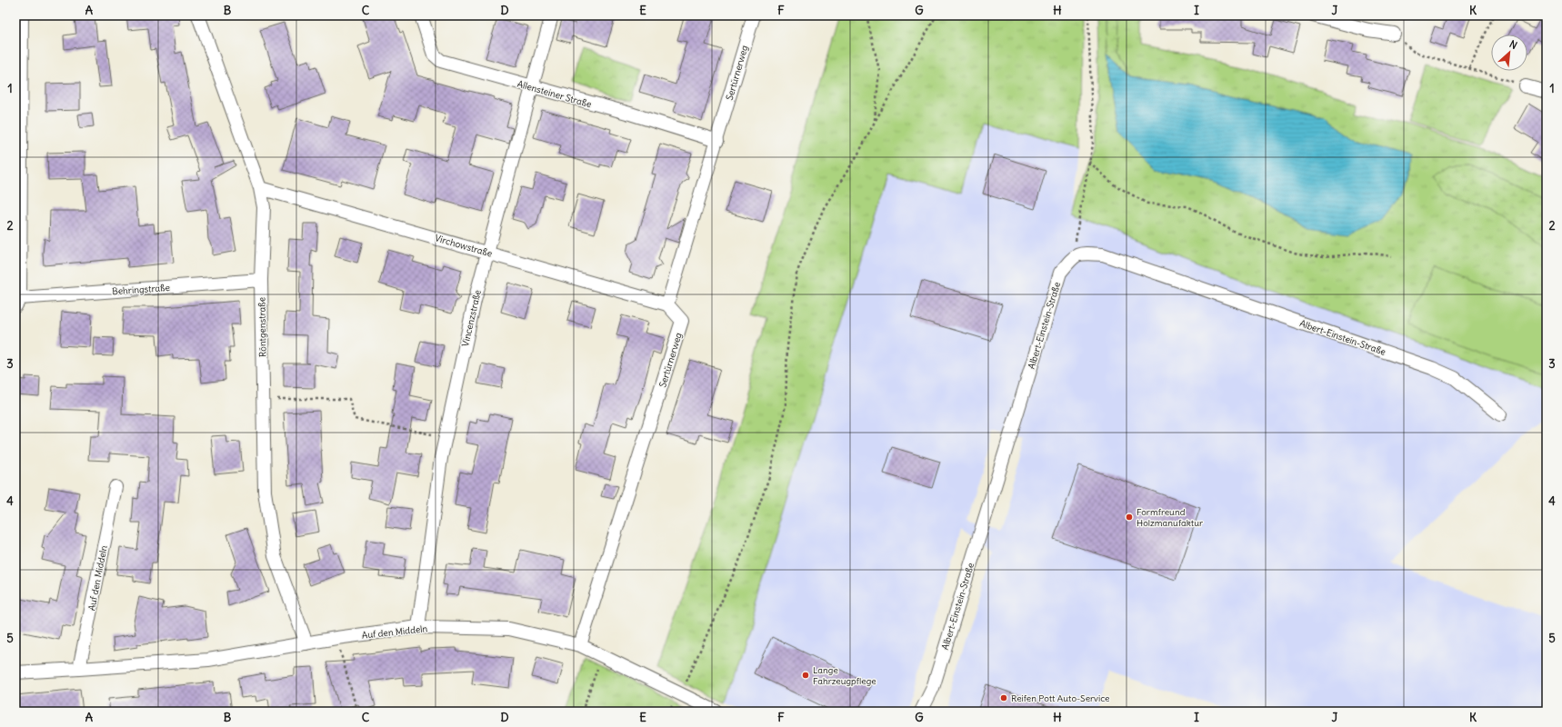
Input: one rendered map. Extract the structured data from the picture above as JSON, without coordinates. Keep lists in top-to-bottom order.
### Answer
{
  "streets": {
    "street": [
      "Sertürnerweg",
      "Allensteiner Straße",
      "Virchowstraße",
      "Behringstraße",
      "Vincenzstraße",
      "Albert-Einstein-Straße",
      "Röntgenstraße",
      "Auf den Middeln"
    ]
  },
  "crossings": [
    ["Sertürnerweg", "Allensteiner Straße"],
    ["Sertürnerweg", "Virchowstraße"],
    ["Sertürnerweg", "Auf den Middeln"],
    ["Allensteiner Straße", "Vincenzstraße"],
    ["Virchowstraße", "Vincenzstraße"],
    ["Virchowstraße", "Röntgenstraße"],
    ["Behringstraße", "Röntgenstraße"],
    ["Vincenzstraße", "Auf den Middeln"],
    ["Röntgenstraße", "Auf den Middeln"]
  ],
  "places": ["Formfreund Holzmanufaktur", "Lange Fahrzeugpflege", "Reifen Pott Auto-Service"],
  "north": "top right",
  "grid": {
    "columns": [
      "A",
      "B",
      "C",
      "D",
      "E",
      "F",
      "G",
      "H",
      "I",
      "J",
      "K"
    ],
    "rows": [
      "1",
      "2",
      "3",
      "4",
      "5"
    ]
  }
}
